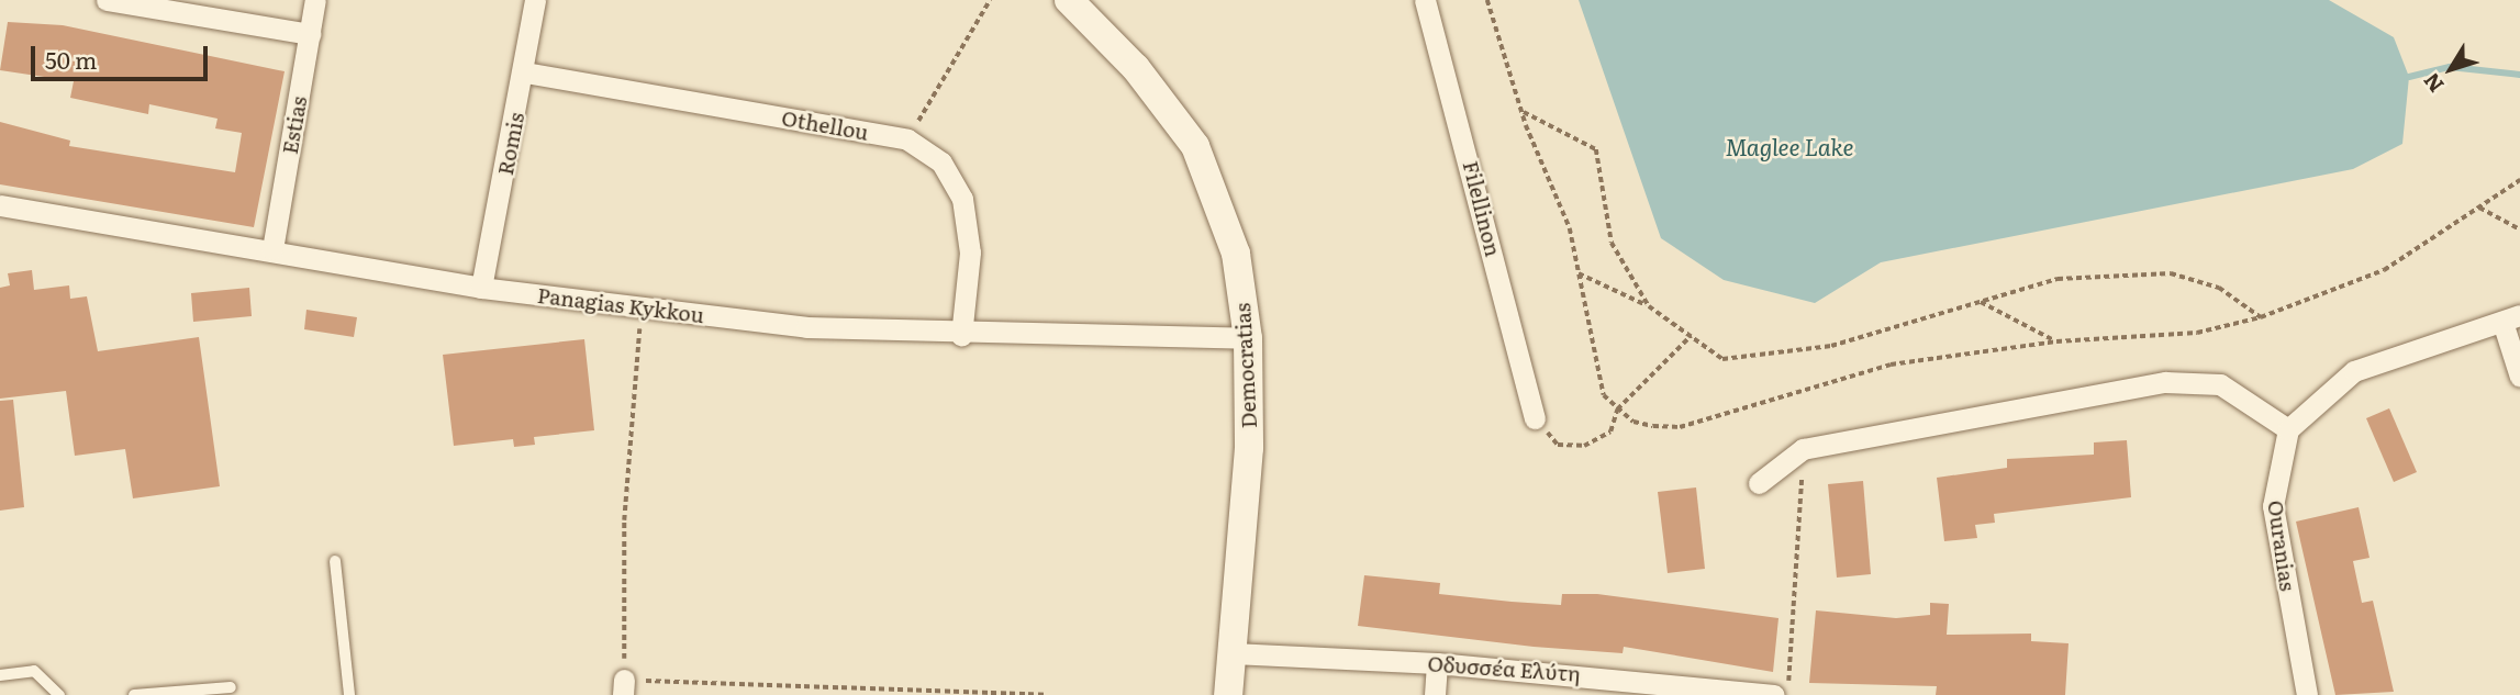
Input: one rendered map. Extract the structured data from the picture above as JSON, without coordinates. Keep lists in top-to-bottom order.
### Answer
{
  "streets": {
    "street": [
      "Estias",
      "Othellou",
      "Romis",
      "Filellinon",
      "Panagias Kykkou",
      "Democratias",
      "Ouranias",
      "Οδυσσέα Ελύτη"
    ]
  },
  "crossings": [
    ["Estias", "Panagias Kykkou"],
    ["Othellou", "Romis"],
    ["Othellou", "Panagias Kykkou"],
    ["Romis", "Panagias Kykkou"],
    ["Panagias Kykkou", "Democratias"],
    ["Democratias", "Οδυσσέα Ελύτη"]
  ],
  "water": ["Maglee Lake"],
  "scale_bar": "50 m",
  "north": "bottom left"
}
